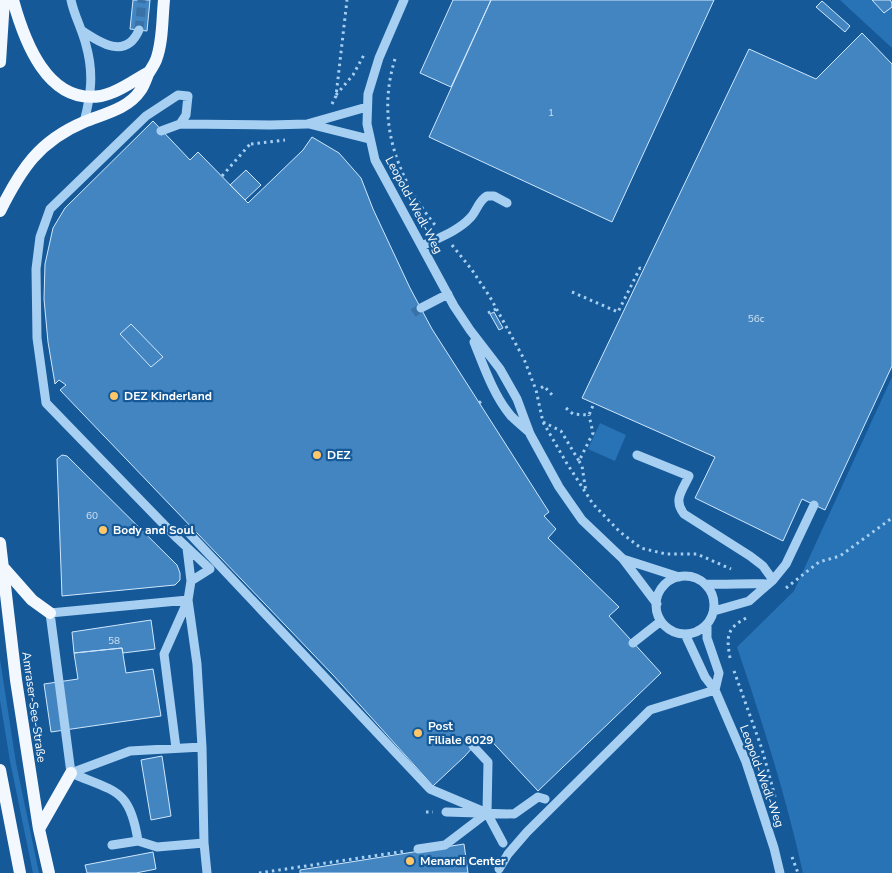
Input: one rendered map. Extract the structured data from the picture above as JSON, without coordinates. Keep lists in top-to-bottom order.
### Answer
{
  "streets": {
    "main road": ["Amraser-See-Straße"],
    "street": ["Leopold-Wedl-Weg"]
  },
  "places": [
    "DEZ Kinderland",
    "DEZ",
    "Body and Soul",
    "Post Filiale 6029",
    "Menardi Center"
  ],
  "house_numbers": [
    "1",
    "56c",
    "60",
    "58"
  ]
}
